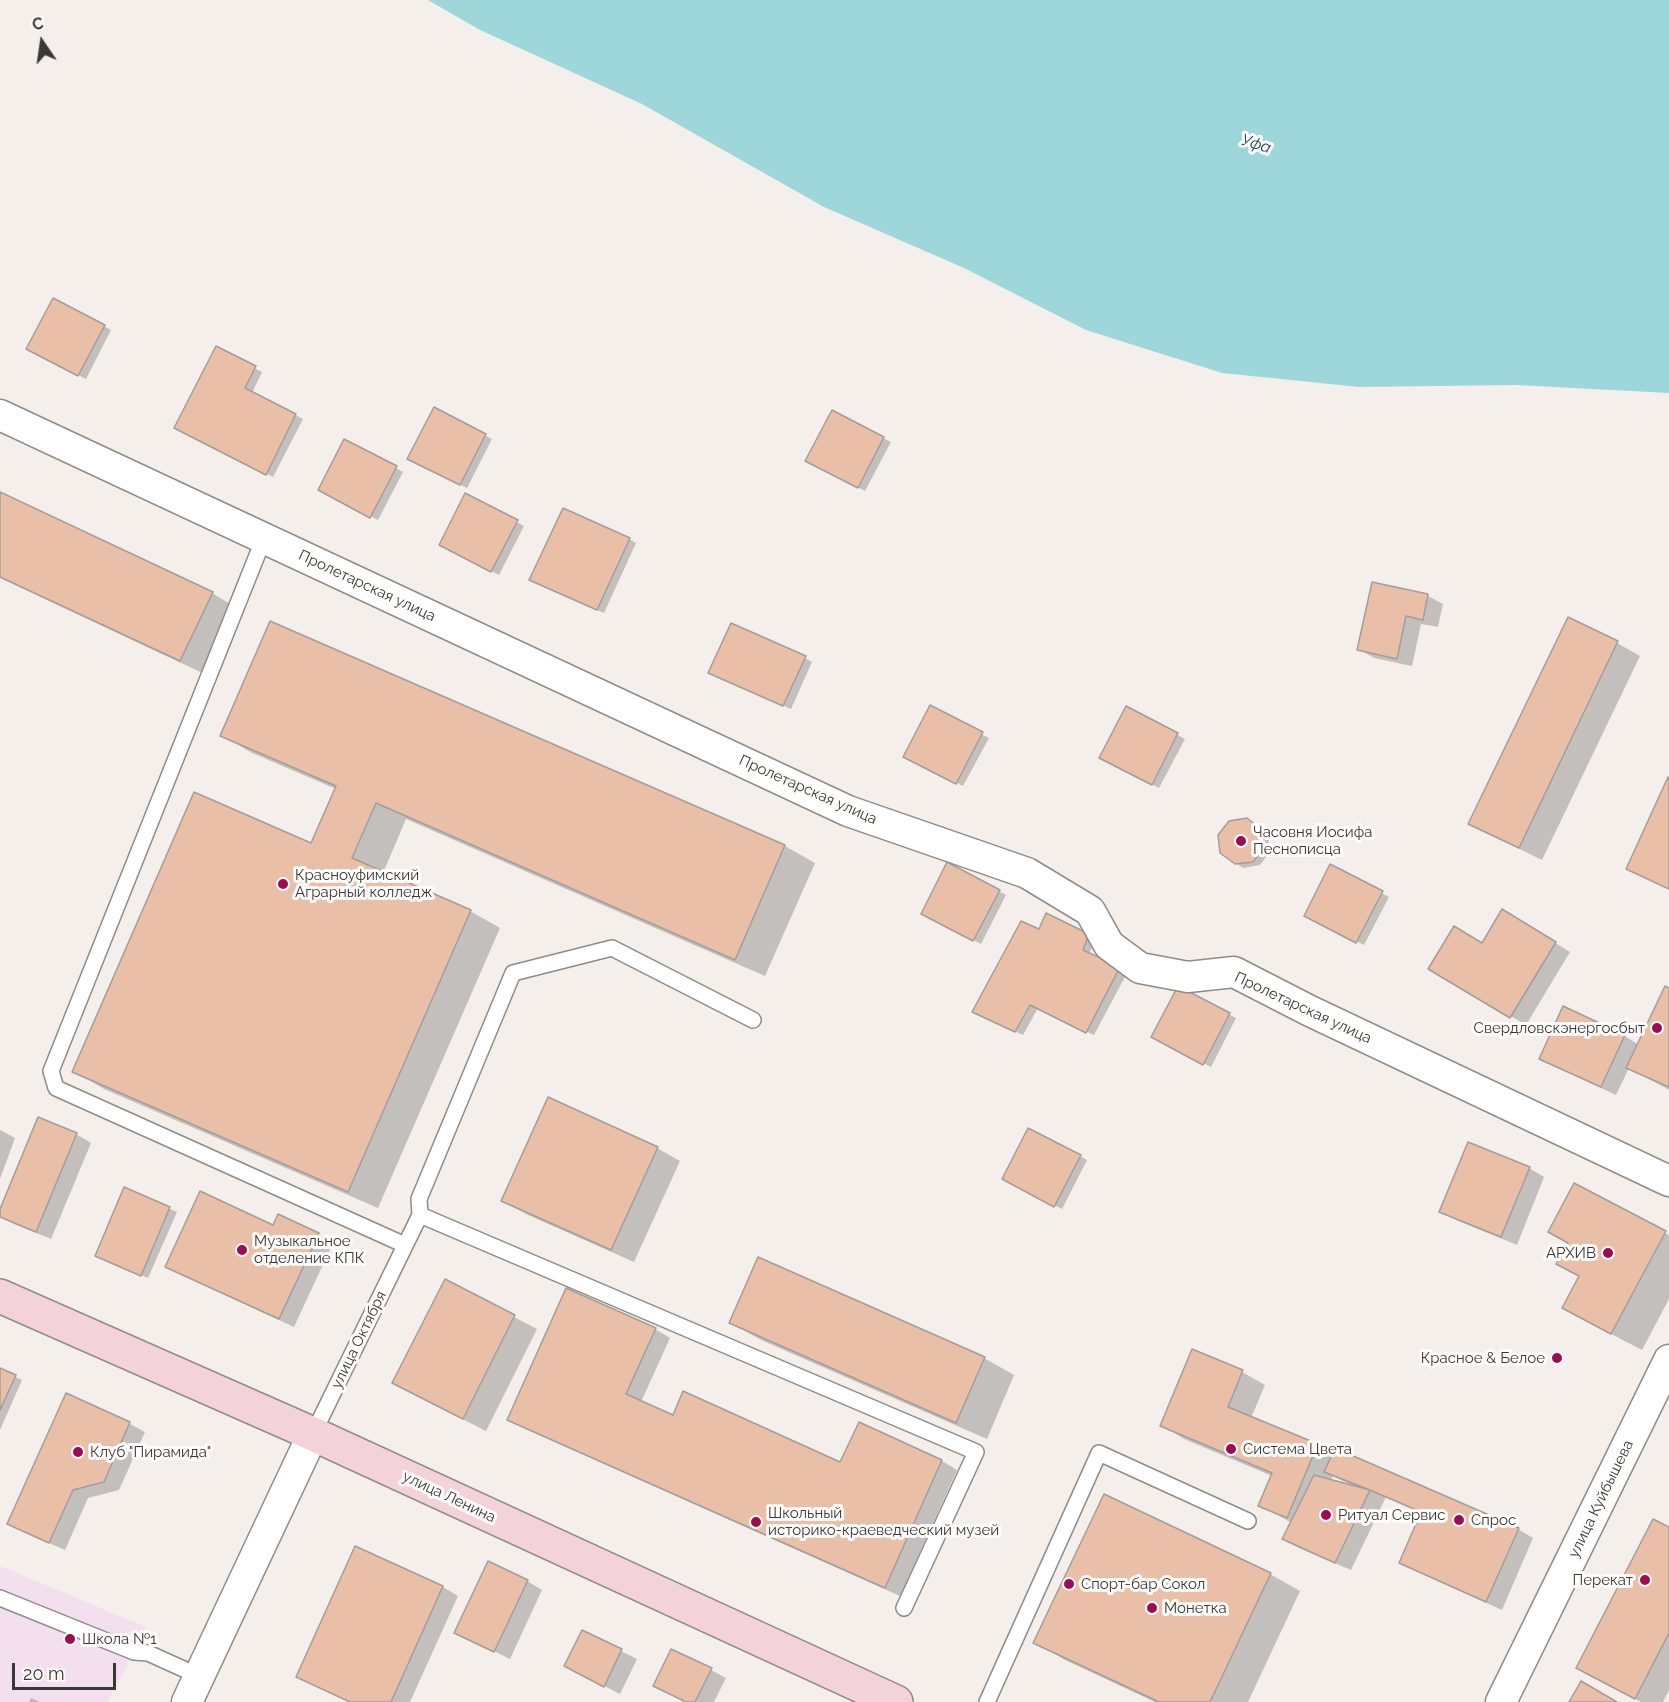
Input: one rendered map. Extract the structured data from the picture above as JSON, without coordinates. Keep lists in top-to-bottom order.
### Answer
{
  "streets": {
    "main road": ["улица Ленина"],
    "street": ["Пролетарская улица", "улица Октября", "улица Куйбышева"]
  },
  "crossings": [
    ["улица Октября", "улица Ленина"]
  ],
  "water": ["Уфа"],
  "places": [
    "Часовня Иосифа Песнописца",
    "Красноуфимский Аграрный колледж",
    "Свердловскэнергосбыт",
    "Музыкальное отделение КПК",
    "АРХИВ",
    "Красное & Белое",
    "Система Цвета",
    "Клуб \"Пирамида\"",
    "Ритуал Сервис",
    "Спрос",
    "Школьный историко-краеведческий музей",
    "Перекат",
    "Спорт-бар Сокол",
    "Монетка",
    "Школа №1"
  ],
  "scale_bar": "20 m",
  "north": "top"
}
